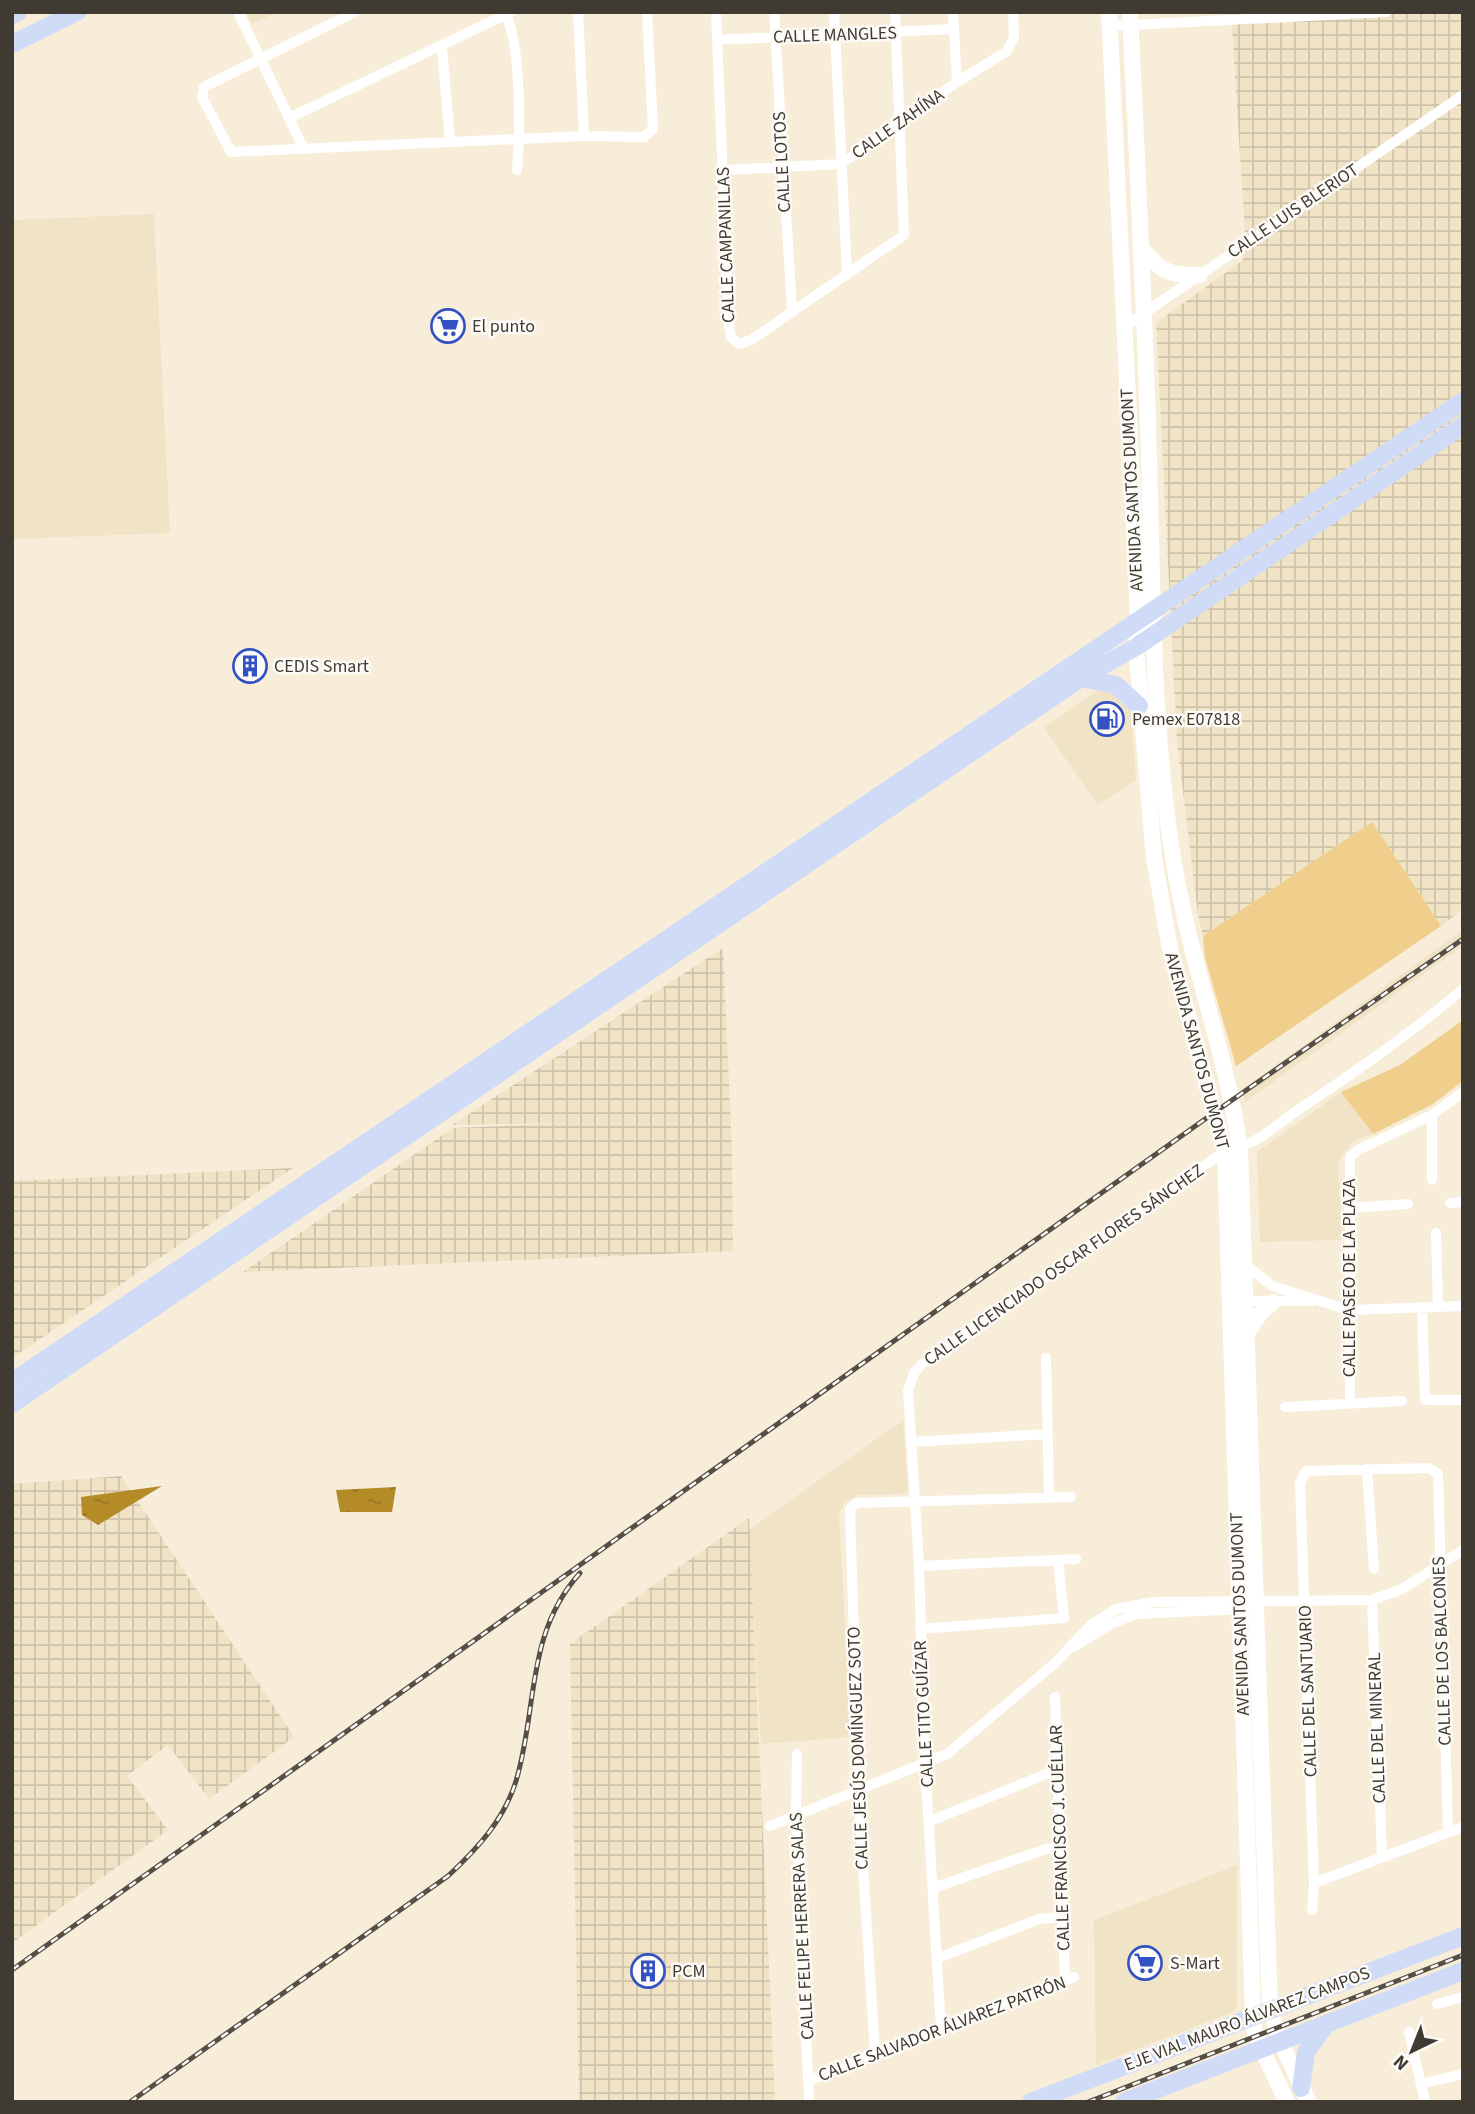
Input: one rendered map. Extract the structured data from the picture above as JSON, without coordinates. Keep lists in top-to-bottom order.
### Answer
{
  "streets": {
    "main road": ["AVENIDA SANTOS DUMONT", "EJE VIAL MAURO ÁLVAREZ CAMPOS"],
    "street": [
      "CALLE MANGLES",
      "CALLE ZAHÍNA",
      "CALLE LOTOS",
      "CALLE LUIS BLERIOT",
      "CALLE CAMPANILLAS",
      "CALLE LICENCIADO OSCAR FLORES SÁNCHEZ",
      "CALLE PASEO DE LA PLAZA",
      "CALLE DE LOS BALCONES",
      "CALLE DEL SANTUARIO",
      "CALLE TITO GUÍZAR",
      "CALLE DEL MINERAL",
      "CALLE JESÚS DOMÍNGUEZ SOTO",
      "CALLE FRANCISCO J. CUÉLLAR",
      "CALLE FELIPE HERRERA SALAS",
      "CALLE SALVADOR ÁLVAREZ PATRÓN"
    ]
  },
  "crossings": [
    ["CALLE MANGLES", "CALLE LOTOS"],
    ["CALLE MANGLES", "CALLE CAMPANILLAS"],
    ["CALLE ZAHÍNA", "CALLE LOTOS"],
    ["CALLE ZAHÍNA", "CALLE CAMPANILLAS"],
    ["CALLE LOTOS", "CALLE CAMPANILLAS"],
    ["CALLE LUIS BLERIOT", "AVENIDA SANTOS DUMONT"],
    ["AVENIDA SANTOS DUMONT", "CALLE LICENCIADO OSCAR FLORES SÁNCHEZ"],
    ["AVENIDA SANTOS DUMONT", "EJE VIAL MAURO ÁLVAREZ CAMPOS"],
    ["CALLE LICENCIADO OSCAR FLORES SÁNCHEZ", "CALLE TITO GUÍZAR"],
    ["CALLE DE LOS BALCONES", "CALLE DEL SANTUARIO"],
    ["CALLE TITO GUÍZAR", "CALLE JESÚS DOMÍNGUEZ SOTO"],
    ["CALLE TITO GUÍZAR", "CALLE SALVADOR ÁLVAREZ PATRÓN"],
    ["CALLE JESÚS DOMÍNGUEZ SOTO", "CALLE SALVADOR ÁLVAREZ PATRÓN"],
    ["CALLE FRANCISCO J. CUÉLLAR", "CALLE SALVADOR ÁLVAREZ PATRÓN"],
    ["CALLE FELIPE HERRERA SALAS", "CALLE SALVADOR ÁLVAREZ PATRÓN"]
  ],
  "places": {
    "supermarket": ["El punto", "S-Mart"],
    "building": ["CEDIS Smart", "PCM"],
    "fuel station": ["Pemex E07818"]
  },
  "north": "bottom left"
}
